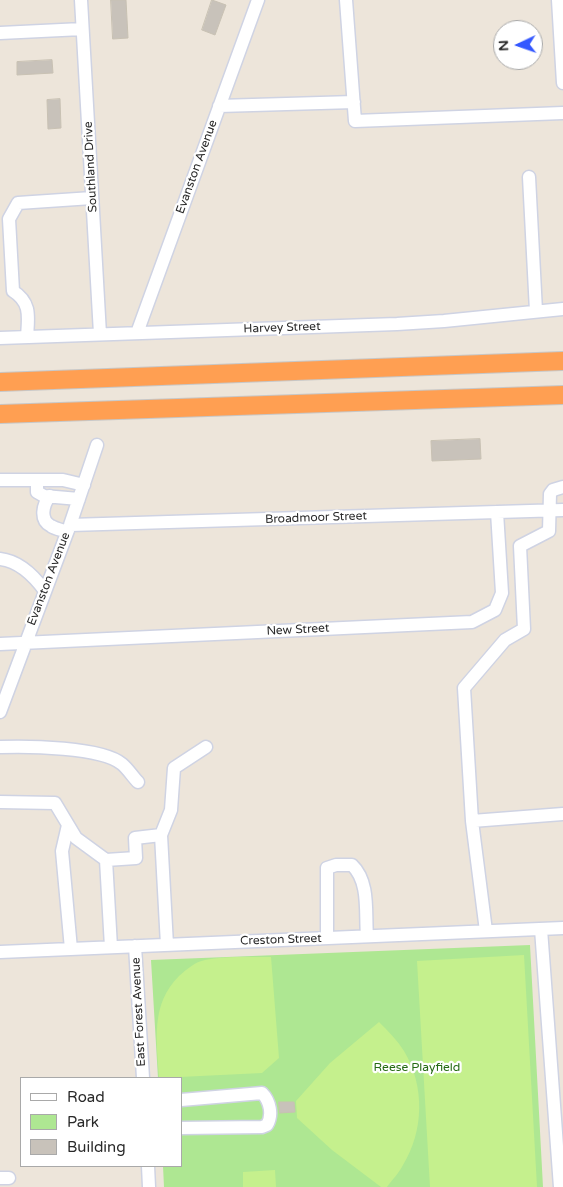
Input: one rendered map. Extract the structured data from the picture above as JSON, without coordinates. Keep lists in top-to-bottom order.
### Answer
{
  "streets": {
    "street": [
      "Southland Drive",
      "Evanston Avenue",
      "Harvey Street",
      "Broadmoor Street",
      "New Street",
      "Creston Street",
      "East Forest Avenue"
    ]
  },
  "crossings": [
    ["Southland Drive", "Harvey Street"],
    ["Evanston Avenue", "Harvey Street"],
    ["Evanston Avenue", "Broadmoor Street"],
    ["Evanston Avenue", "New Street"],
    ["Broadmoor Street", "New Street"],
    ["Creston Street", "East Forest Avenue"]
  ],
  "parks": ["Reese Playfield"],
  "legend": ["Road", "Park", "Building"],
  "north": "left"
}
